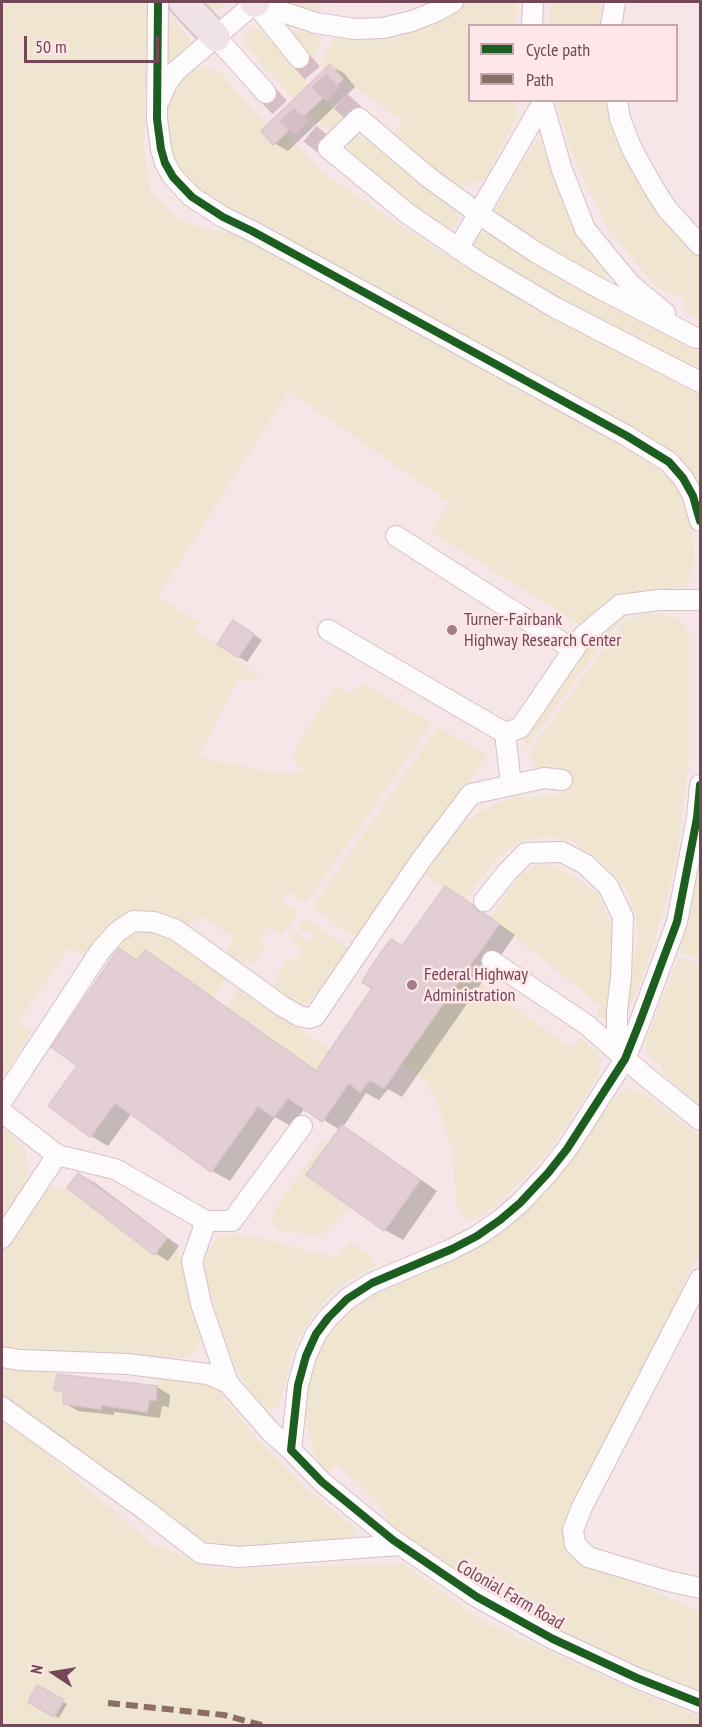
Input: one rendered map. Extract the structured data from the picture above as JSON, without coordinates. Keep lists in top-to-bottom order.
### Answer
{
  "streets": {
    "street": ["Colonial Farm Road"]
  },
  "places": ["Turner-Fairbank Highway Research Center", "Federal Highway Administration"],
  "legend": ["Cycle path", "Path"],
  "scale_bar": "50 m",
  "north": "left"
}
